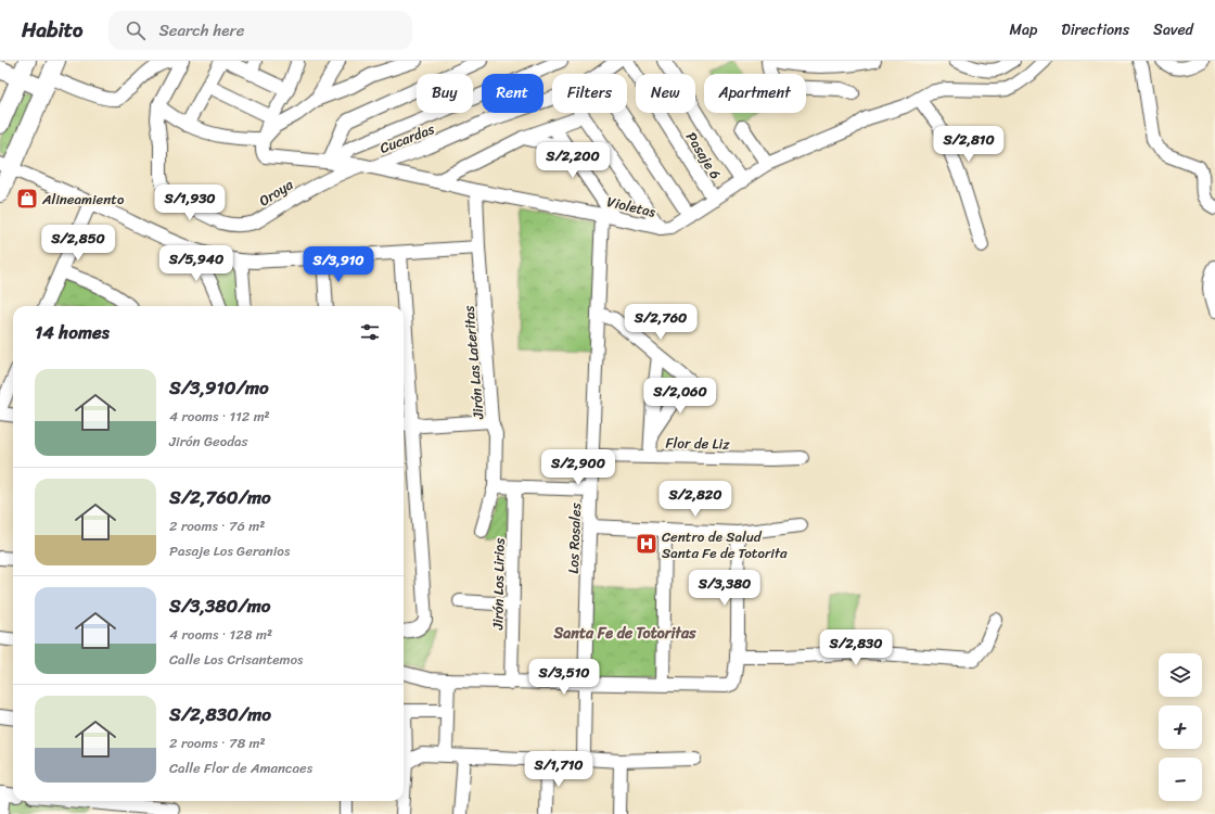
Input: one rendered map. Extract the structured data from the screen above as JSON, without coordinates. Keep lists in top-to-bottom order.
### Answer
{
  "streets": {
    "street": [
      "Cucardas",
      "Pasaje 6",
      "Oroya",
      "Violetas",
      "Jirón Las Lateritas",
      "Flor de Liz",
      "Los Rosales",
      "Jirón Los Lirios"
    ]
  },
  "crossings": [
    ["Cucardas", "Oroya"],
    ["Cucardas", "Violetas"],
    ["Pasaje 6", "Violetas"],
    ["Oroya", "Violetas"],
    ["Violetas", "Jirón Las Lateritas"],
    ["Violetas", "Los Rosales"],
    ["Flor de Liz", "Los Rosales"]
  ],
  "districts": ["Santa Fe de Totoritas"],
  "places": {
    "shop": ["Alineamiento"],
    "hospital": ["Centro de Salud Santa Fe de Totorita"]
  },
  "page": {
    "header": "Habito",
    "search": "Search here",
    "nav": ["Map", "Directions", "Saved"],
    "chip": [
      "Buy",
      "Rent",
      "Filters",
      "New",
      "Apartment"
    ],
    "price": [
      "S/2,810",
      "S/2,200",
      "S/1,930",
      "S/2,850",
      "S/5,940",
      "S/3,910",
      "S/2,760",
      "S/2,060",
      "S/2,900",
      "S/2,820",
      "S/3,380",
      "S/2,830",
      "S/3,510",
      "S/1,710"
    ],
    "heading": "14 homes",
    "list": [
      {
        "name": "S/3,910/mo",
        "note": "4 rooms · 112 m² · Jirón Geodas"
      },
      {
        "name": "S/2,760/mo",
        "note": "2 rooms · 76 m² · Pasaje Los Geranios"
      },
      {
        "name": "S/3,380/mo",
        "note": "4 rooms · 128 m² · Calle Los Crisantemos"
      },
      {
        "name": "S/2,830/mo",
        "note": "2 rooms · 78 m² · Calle Flor de Amancaes"
      }
    ],
    "map_buttons": ["+", "−"]
  }
}
